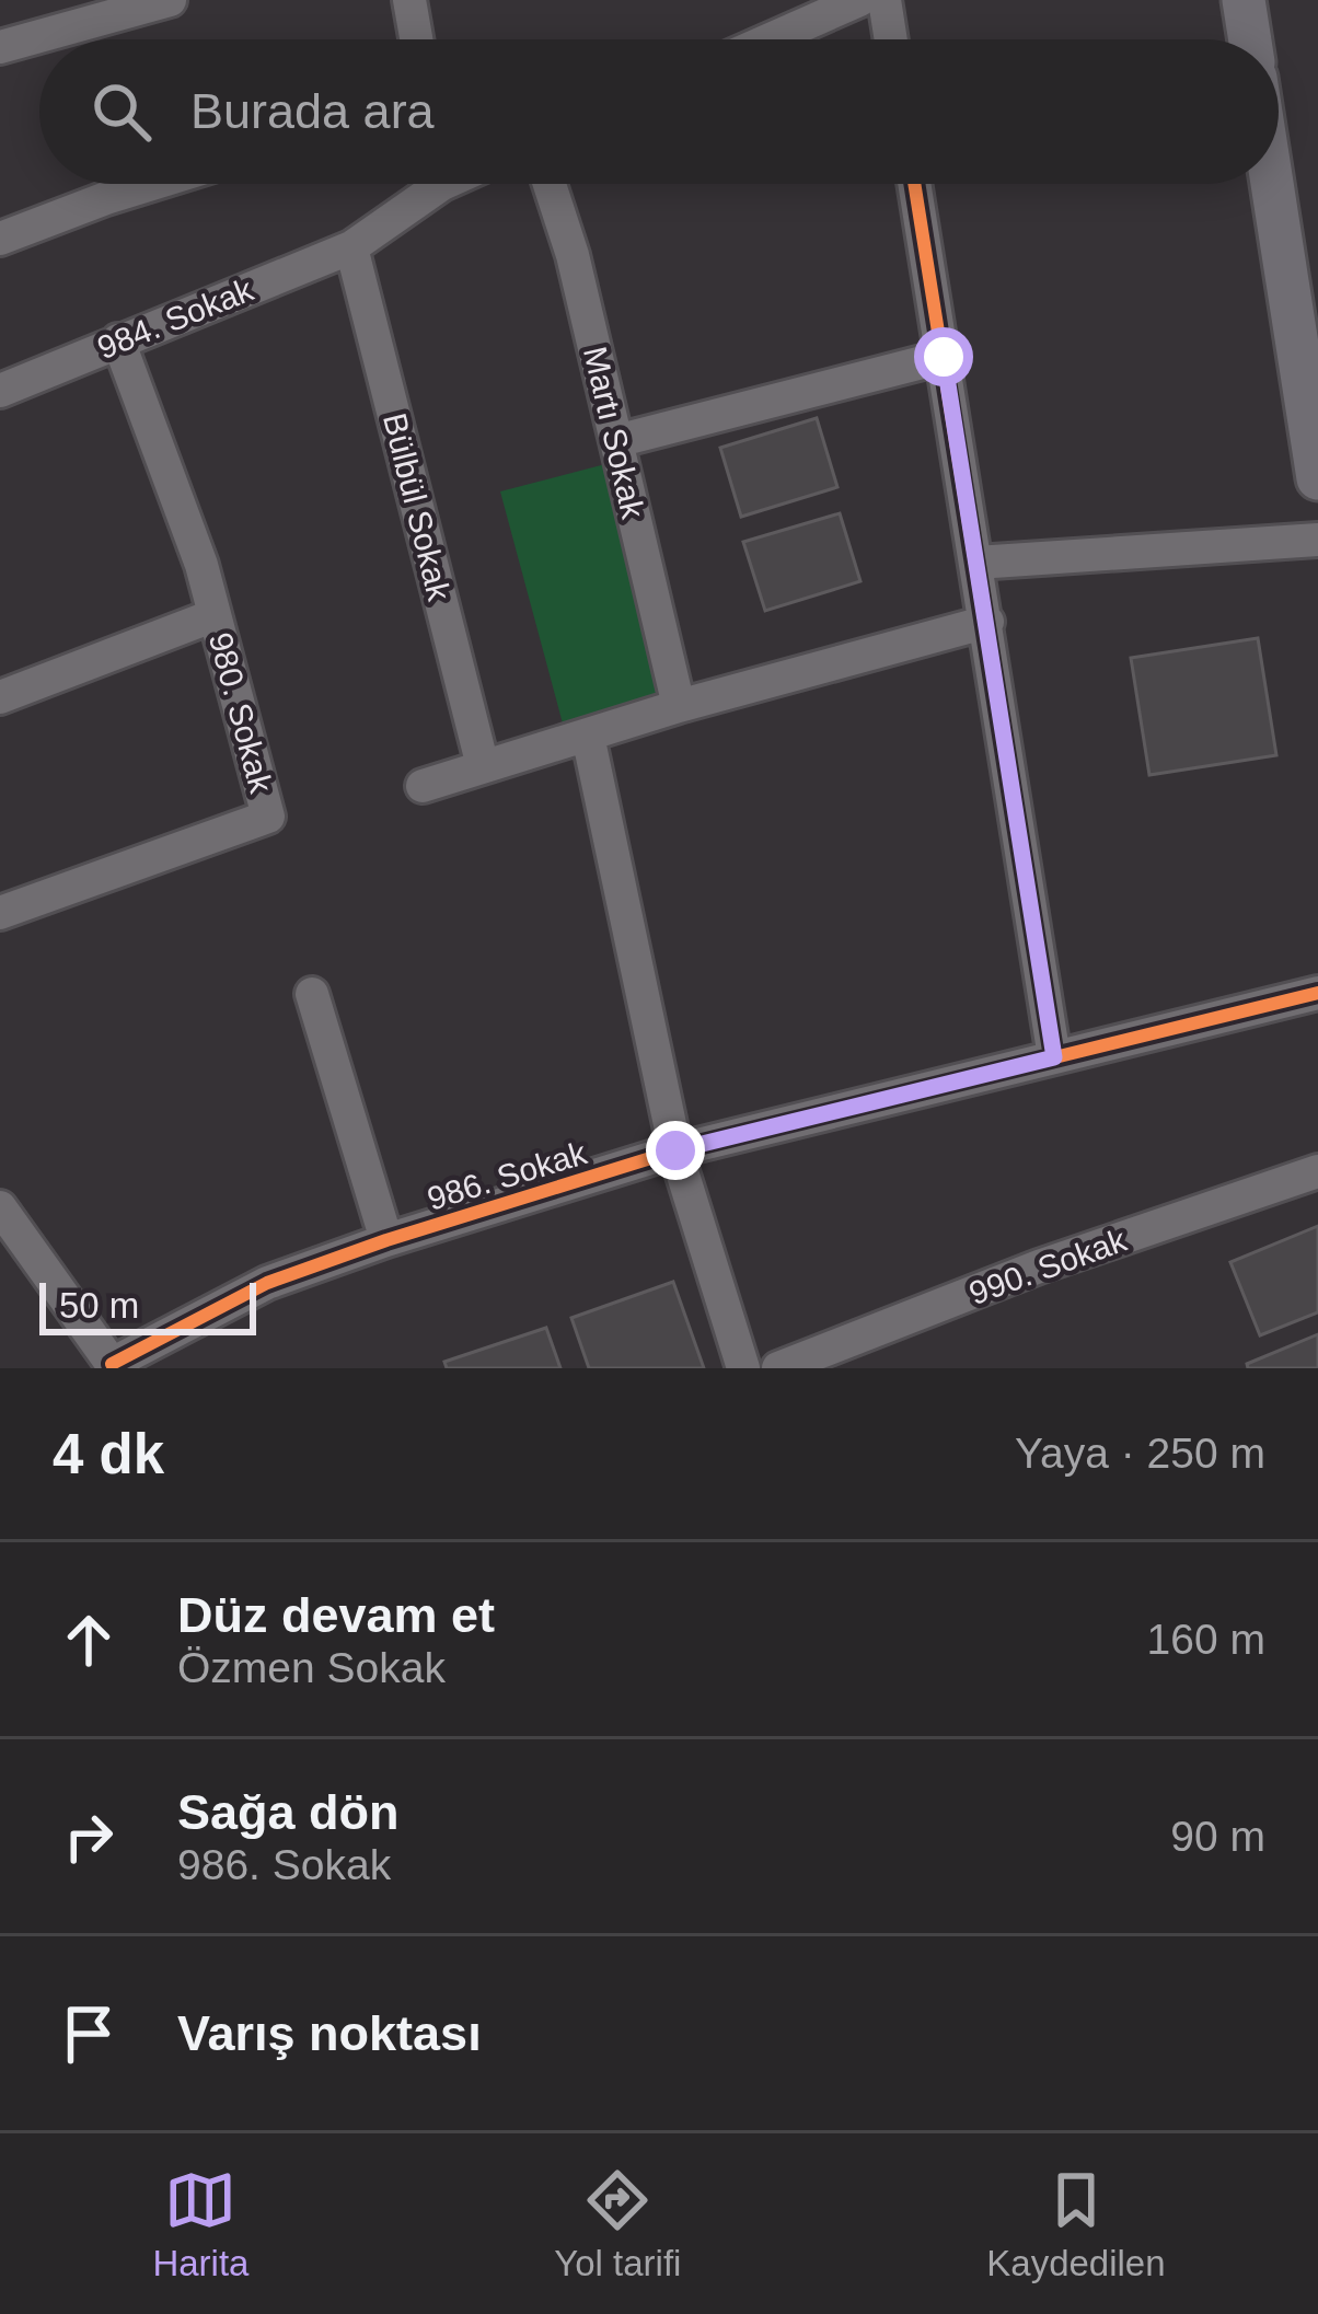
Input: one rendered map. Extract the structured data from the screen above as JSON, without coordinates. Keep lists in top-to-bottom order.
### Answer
{
  "streets": {
    "street": [
      "984. Sokak",
      "Martı Sokak",
      "Bülbül Sokak",
      "980. Sokak",
      "986. Sokak",
      "990. Sokak"
    ]
  },
  "crossings": [
    ["984. Sokak", "Bülbül Sokak"],
    ["984. Sokak", "980. Sokak"]
  ],
  "scale_bar": "50 m",
  "page": {
    "search": "Burada ara",
    "scale": "50 m",
    "heading": ["4 dk", "Yaya · 250 m"],
    "list": [
      ["Düz devam et", "Özmen Sokak", "160 m"],
      ["Sağa dön", "986. Sokak", "90 m"],
      "Varış noktası"
    ],
    "nav": ["Harita", "Yol tarifi", "Kaydedilen"]
  }
}
